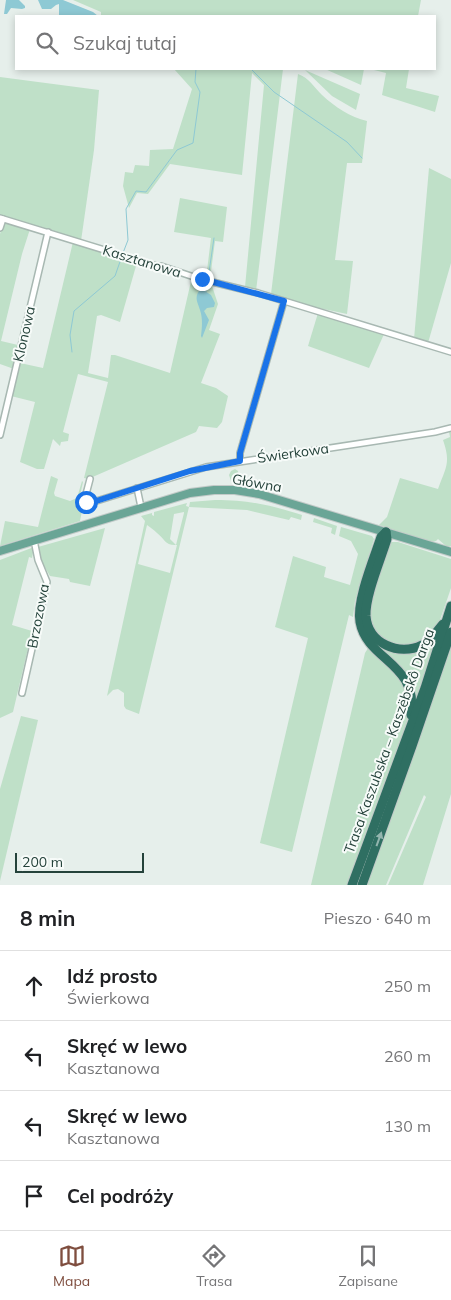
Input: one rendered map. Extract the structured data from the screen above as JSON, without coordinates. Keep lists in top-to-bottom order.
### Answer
{
  "streets": {
    "highway": ["Trasa Kaszubska – Kaszëbskô Darga"],
    "main road": ["Główna"],
    "street": [
      "Kasztanowa",
      "Klonowa",
      "Świerkowa",
      "Brzozowa"
    ]
  },
  "crossings": [
    ["Kasztanowa", "Klonowa"],
    ["Główna", "Brzozowa"]
  ],
  "scale_bar": "200 m",
  "page": {
    "search": "Szukaj tutaj",
    "scale": "200 m",
    "heading": ["8 min", "Pieszo · 640 m"],
    "list": [
      ["Idź prosto", "Świerkowa", "250 m"],
      ["Skręć w lewo", "Kasztanowa", "260 m"],
      ["Skręć w lewo", "Kasztanowa", "130 m"],
      "Cel podróży"
    ],
    "nav": ["Mapa", "Trasa", "Zapisane"]
  }
}
